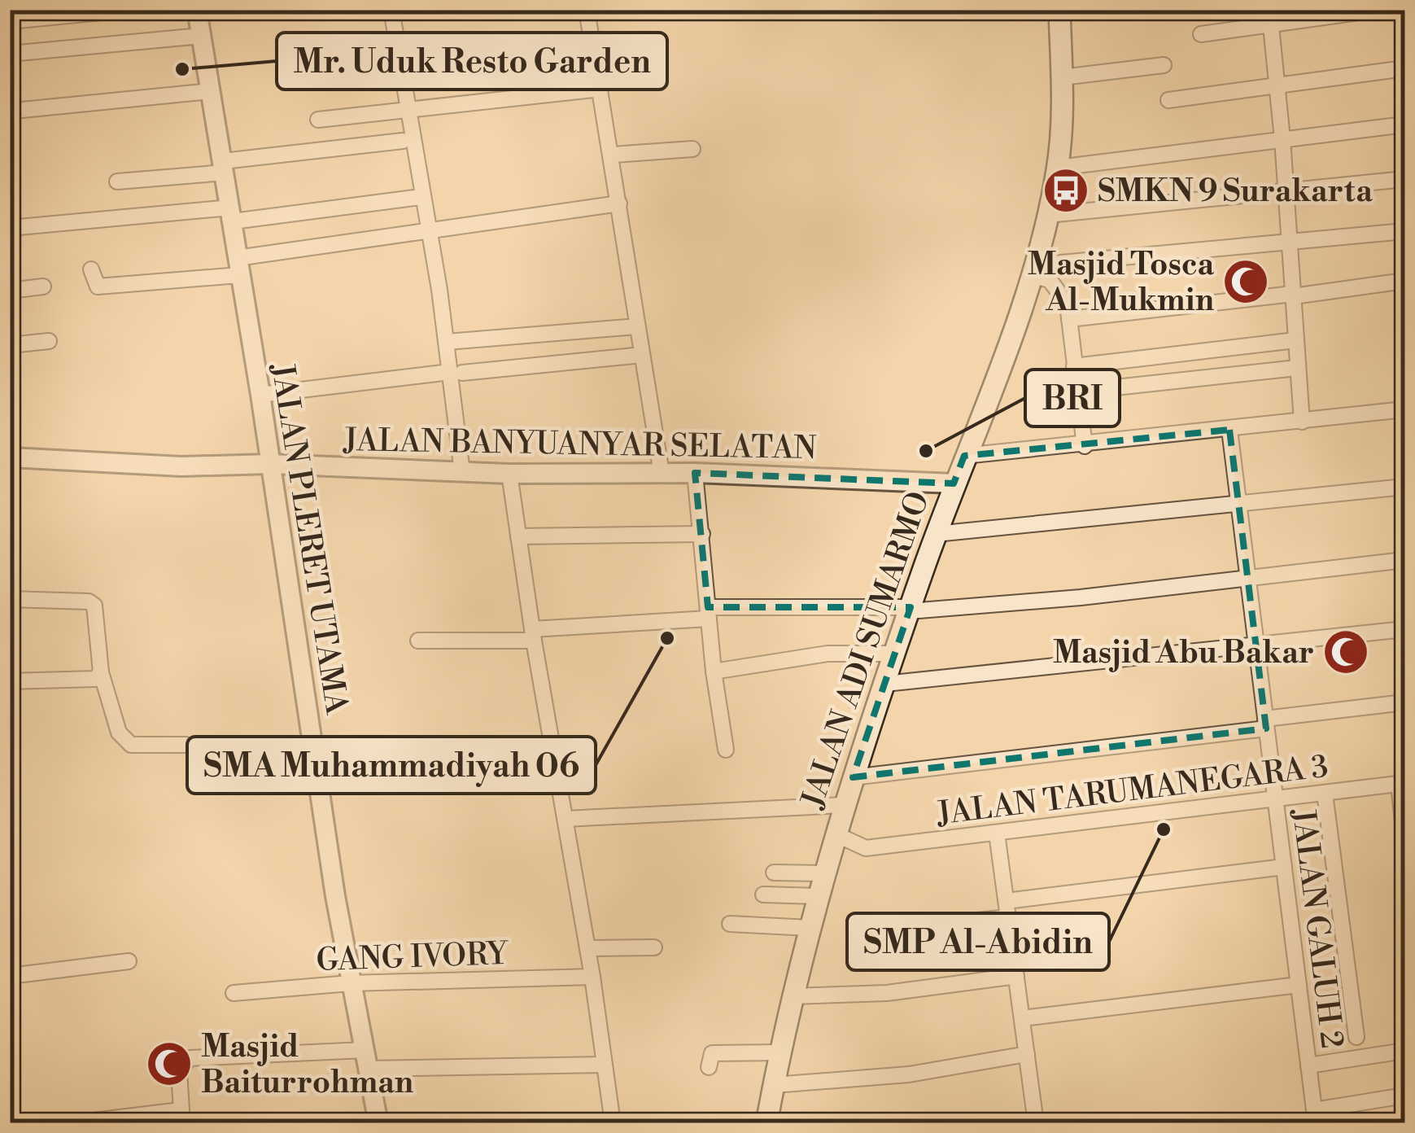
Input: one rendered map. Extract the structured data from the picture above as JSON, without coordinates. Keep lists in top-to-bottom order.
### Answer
{
  "streets": {
    "main road": ["JALAN ADI SUMARMO"],
    "street": [
      "JALAN BANYUANYAR SELATAN",
      "JALAN PLERET UTAMA",
      "JALAN TARUMANEGARA 3",
      "JALAN GALUH 2",
      "GANG IVORY"
    ]
  },
  "crossings": [
    ["JALAN BANYUANYAR SELATAN", "JALAN PLERET UTAMA"],
    ["JALAN BANYUANYAR SELATAN", "JALAN ADI SUMARMO"],
    ["JALAN PLERET UTAMA", "GANG IVORY"],
    ["JALAN ADI SUMARMO", "JALAN TARUMANEGARA 3"],
    ["JALAN TARUMANEGARA 3", "JALAN GALUH 2"]
  ],
  "places": {
    "other": [
      "Mr. Uduk Resto Garden",
      "BRI",
      "SMA Muhammadiyah 06",
      "SMP Al-Abidin"
    ],
    "bus stop": ["SMKN 9 Surakarta"],
    "mosque": ["Masjid Tosca Al-Mukmin", "Masjid Abu Bakar", "Masjid Baiturrohman"]
  }
}
